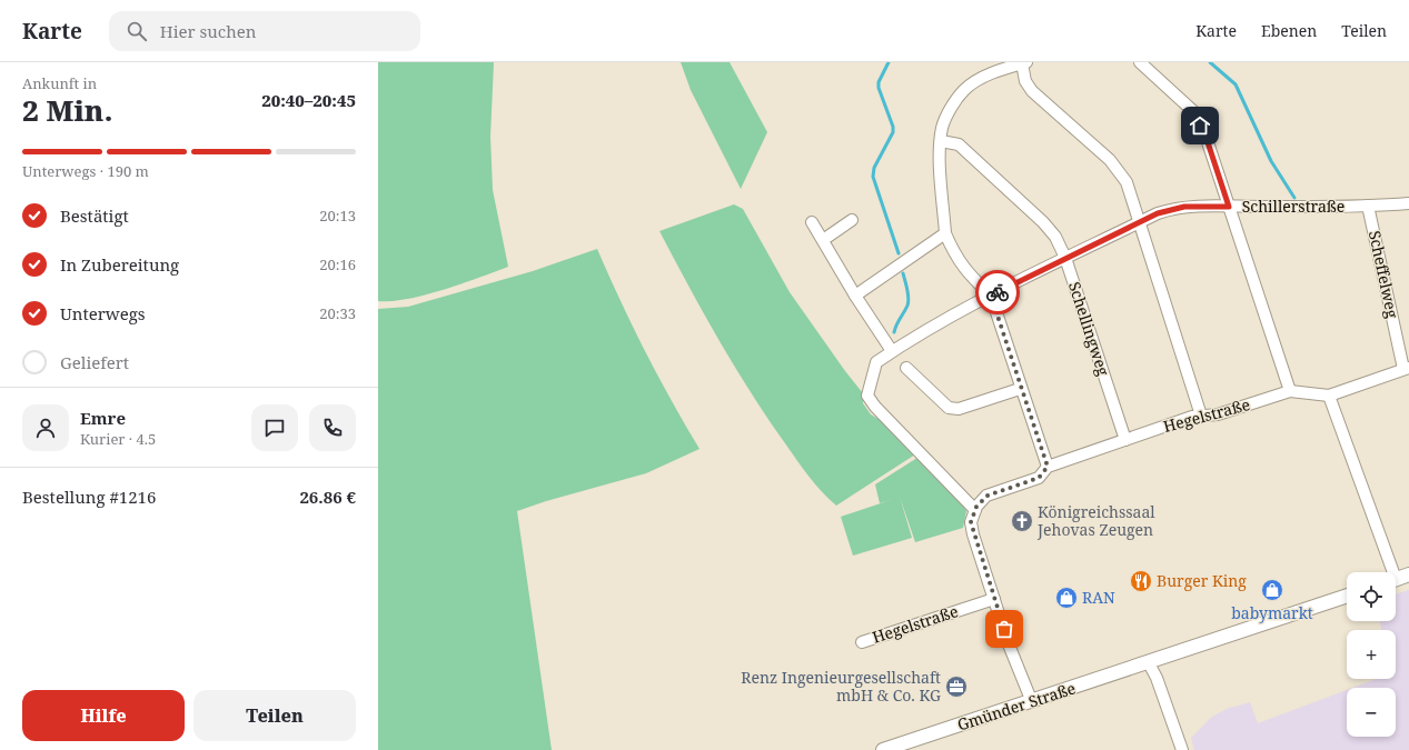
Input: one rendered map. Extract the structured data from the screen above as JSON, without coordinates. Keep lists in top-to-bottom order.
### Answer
{
  "streets": {
    "street": [
      "Schillerstraße",
      "Scheffelweg",
      "Schellingweg",
      "Hegelstraße",
      "Gmünder Straße"
    ]
  },
  "crossings": [
    ["Schillerstraße", "Scheffelweg"],
    ["Schillerstraße", "Schellingweg"],
    ["Schillerstraße", "Hegelstraße"],
    ["Schellingweg", "Hegelstraße"]
  ],
  "places": {
    "church": ["Königreichssaal Jehovas Zeugen"],
    "restaurant": ["Burger King"],
    "shop": ["babymarkt", "RAN"],
    "office": ["Renz Ingenieurgesellschaft mbH & Co. KG"]
  },
  "page": {
    "header": "Karte",
    "search": "Hier suchen",
    "nav": ["Karte", "Ebenen", "Teilen"],
    "heading": ["2 Min.", "Ankunft in", "20:40–20:45"],
    "panel": [
      "Emre",
      "Kurier · 4.5",
      "Bestellung #1216",
      "26.86 €"
    ],
    "bar": "Unterwegs · 190 m",
    "list": [
      ["Bestätigt", "20:13"],
      ["In Zubereitung", "20:16"],
      ["Unterwegs", "20:33"],
      "Geliefert"
    ],
    "map_buttons": ["+", "−"],
    "buttons": ["Hilfe", "Teilen"]
  }
}
